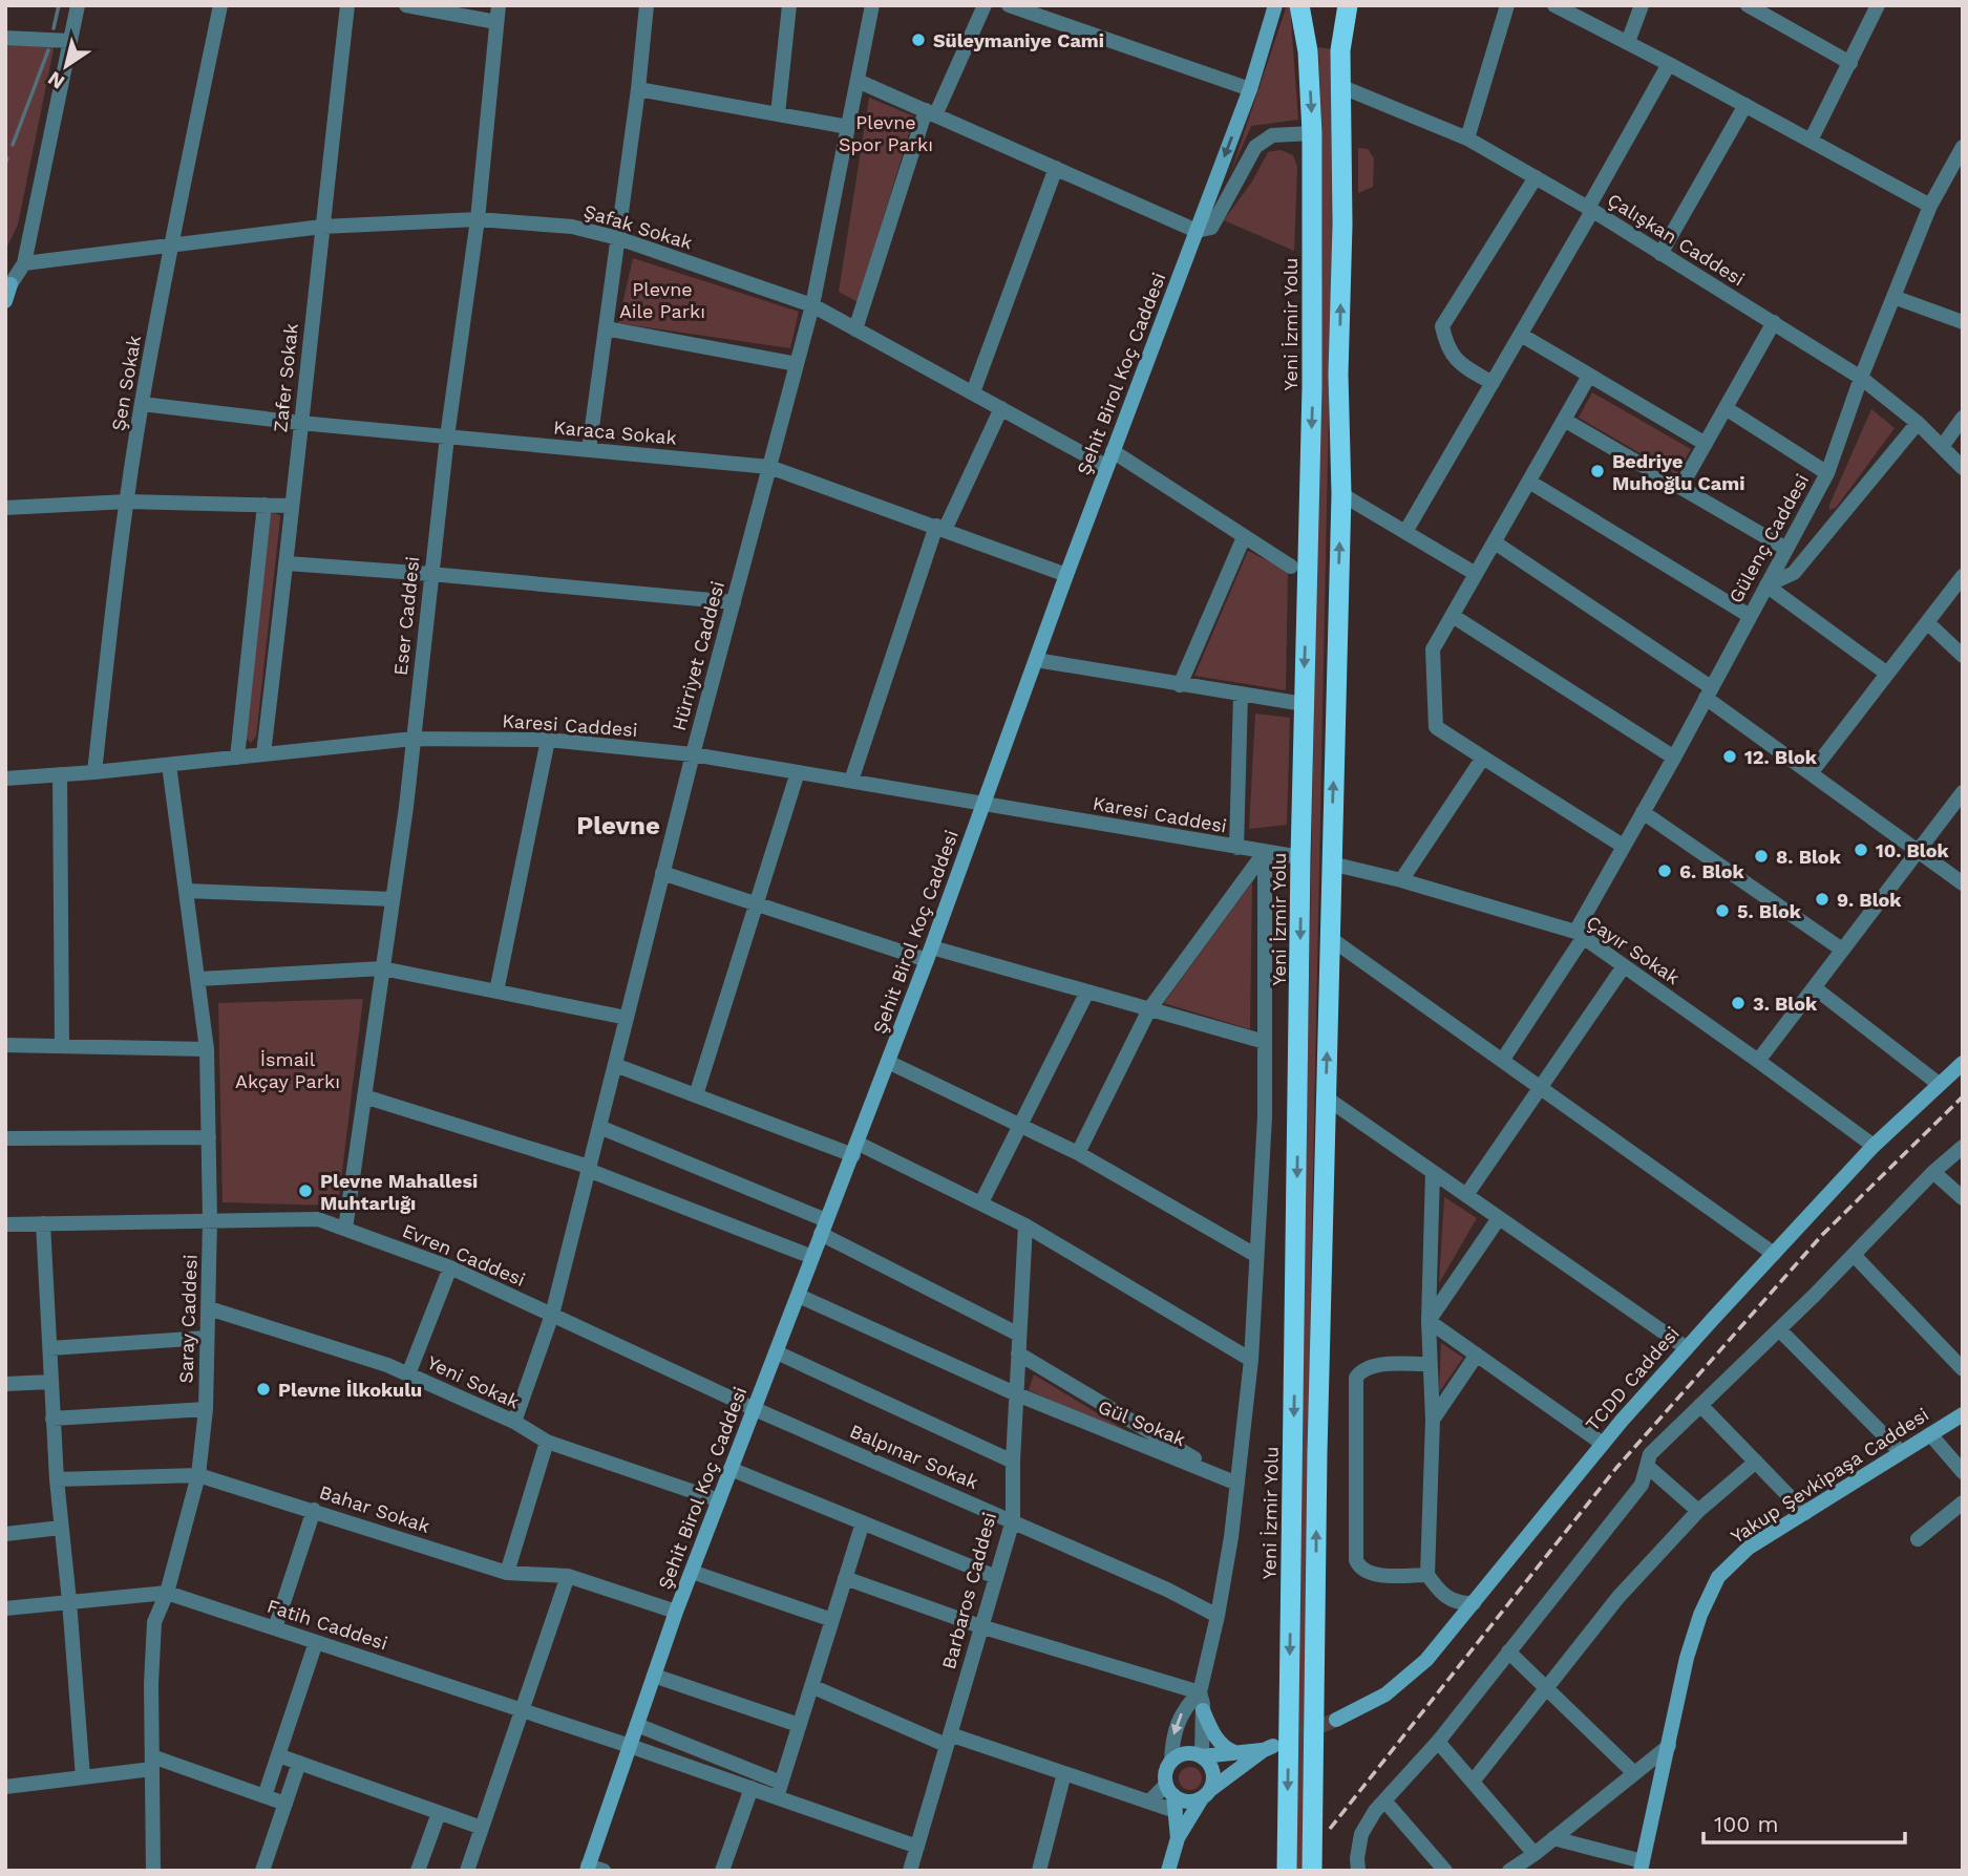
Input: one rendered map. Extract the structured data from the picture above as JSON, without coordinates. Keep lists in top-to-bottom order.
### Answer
{
  "streets": {
    "highway": ["Yeni İzmir Yolu"],
    "main road": ["Şehit Birol Koç Caddesi", "TCDD Caddesi", "Yakup Şevkipaşa Caddesi"],
    "street": [
      "Şafak Sokak",
      "Çalışkan Caddesi",
      "Zafer Sokak",
      "Şen Sokak",
      "Karaca Sokak",
      "Gülenç Caddesi",
      "Eser Caddesi",
      "Hürriyet Caddesi",
      "Karesi Caddesi",
      "Çayır Sokak",
      "Evren Caddesi",
      "Saray Caddesi",
      "Yeni Sokak",
      "Gül Sokak",
      "Balpınar Sokak",
      "Bahar Sokak",
      "Barbaros Caddesi",
      "Fatih Caddesi"
    ]
  },
  "crossings": [
    ["Şafak Sokak", "Şehit Birol Koç Caddesi"],
    ["Şafak Sokak", "Zafer Sokak"],
    ["Şafak Sokak", "Şen Sokak"],
    ["Şafak Sokak", "Eser Caddesi"],
    ["Şafak Sokak", "Hürriyet Caddesi"],
    ["Çalışkan Caddesi", "Gülenç Caddesi"],
    ["Yeni İzmir Yolu", "Karesi Caddesi"],
    ["Şehit Birol Koç Caddesi", "Karaca Sokak"],
    ["Şehit Birol Koç Caddesi", "Karesi Caddesi"],
    ["Şehit Birol Koç Caddesi", "Evren Caddesi"],
    ["Şehit Birol Koç Caddesi", "Yeni Sokak"],
    ["Şehit Birol Koç Caddesi", "Gül Sokak"],
    ["Şehit Birol Koç Caddesi", "Balpınar Sokak"],
    ["Şehit Birol Koç Caddesi", "Bahar Sokak"],
    ["Şehit Birol Koç Caddesi", "Fatih Caddesi"],
    ["Zafer Sokak", "Karaca Sokak"],
    ["Zafer Sokak", "Karesi Caddesi"],
    ["Şen Sokak", "Karaca Sokak"],
    ["Şen Sokak", "Karesi Caddesi"],
    ["Karaca Sokak", "Eser Caddesi"],
    ["Karaca Sokak", "Hürriyet Caddesi"],
    ["Gülenç Caddesi", "Çayır Sokak"],
    ["Eser Caddesi", "Karesi Caddesi"],
    ["Eser Caddesi", "Evren Caddesi"],
    ["Hürriyet Caddesi", "Karesi Caddesi"],
    ["Hürriyet Caddesi", "Evren Caddesi"],
    ["Hürriyet Caddesi", "Yeni Sokak"],
    ["Karesi Caddesi", "Saray Caddesi"],
    ["Çayır Sokak", "TCDD Caddesi"],
    ["Evren Caddesi", "Saray Caddesi"],
    ["Evren Caddesi", "Balpınar Sokak"],
    ["Saray Caddesi", "Yeni Sokak"],
    ["Saray Caddesi", "Bahar Sokak"],
    ["Saray Caddesi", "Fatih Caddesi"],
    ["Gül Sokak", "Barbaros Caddesi"],
    ["Balpınar Sokak", "Barbaros Caddesi"]
  ],
  "districts": ["Plevne"],
  "parks": ["Plevne Spor Parkı", "Plevne Aile Parkı", "İsmail Akçay Parkı"],
  "places": [
    "Süleymaniye Cami",
    "Bedriye Muhoğlu Cami",
    "12. Blok",
    "10. Blok",
    "8. Blok",
    "6. Blok",
    "9. Blok",
    "5. Blok",
    "3. Blok",
    "Plevne Mahallesi Muhtarlığı",
    "Plevne İlkokulu"
  ],
  "scale_bar": "100 m",
  "north": "bottom left"
}
